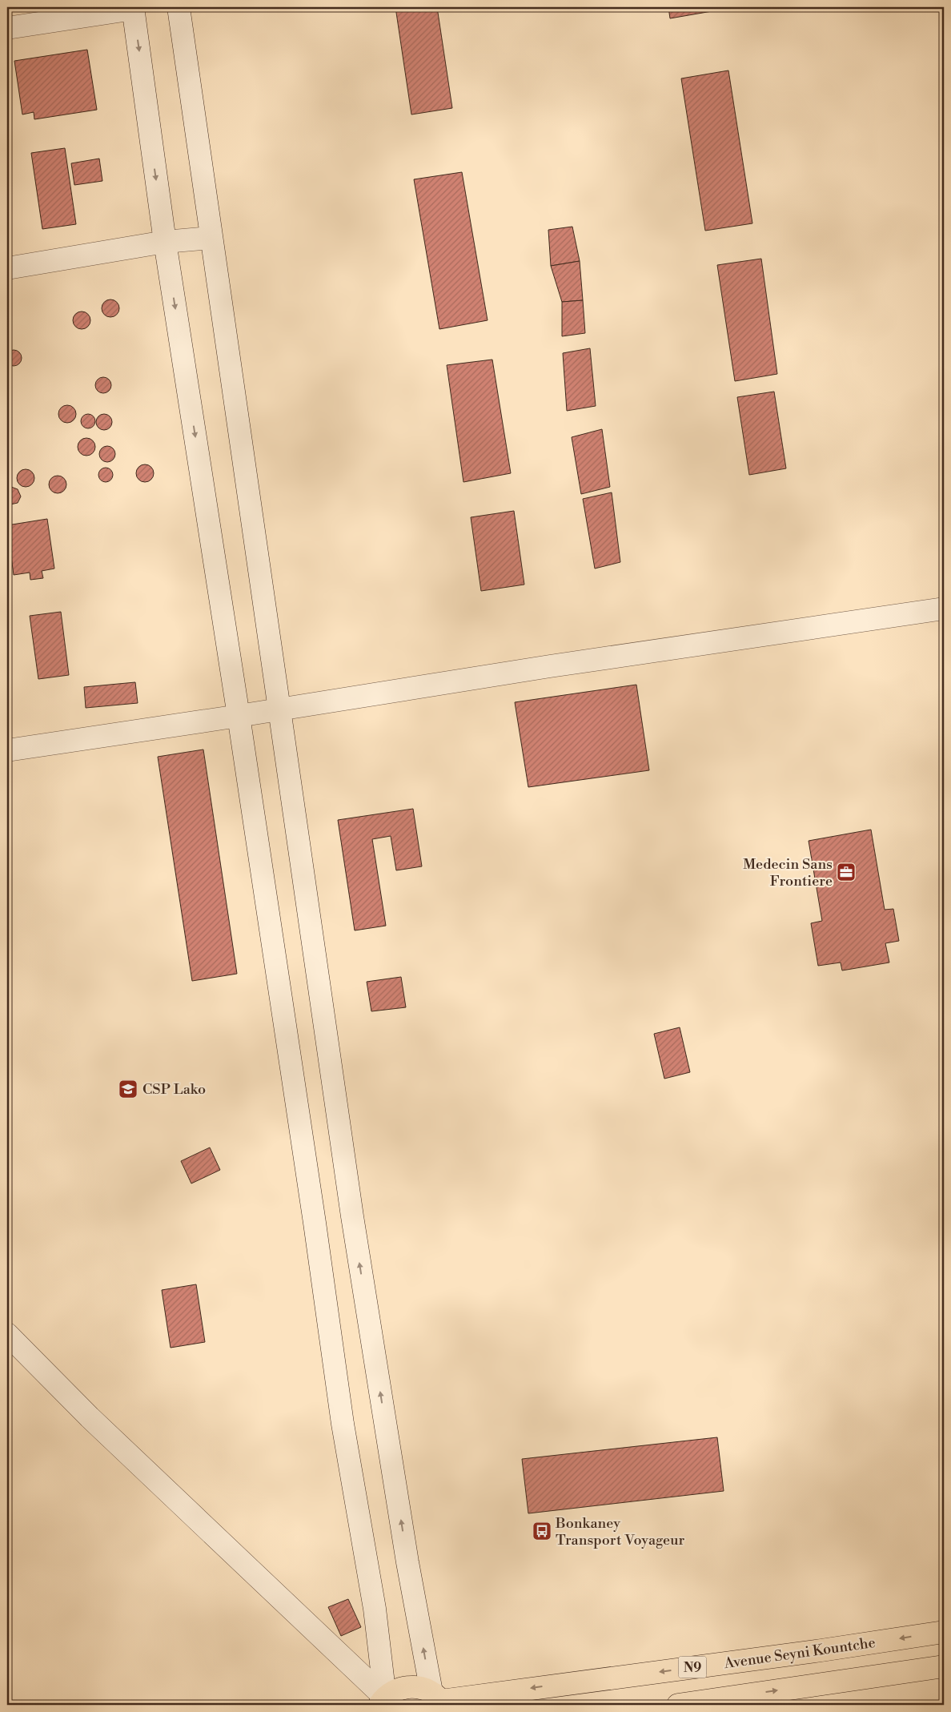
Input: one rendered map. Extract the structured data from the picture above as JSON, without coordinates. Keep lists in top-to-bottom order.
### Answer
{
  "streets": {
    "highway": ["Avenue Seyni Kountche", "N9"]
  },
  "crossings": [
    ["Avenue Seyni Kountche", "N9"]
  ],
  "places": {
    "office": ["Medecin Sans Frontiere"],
    "school or university": ["CSP Lako"],
    "bus stop": ["Bonkaney Transport Voyageur"]
  }
}
